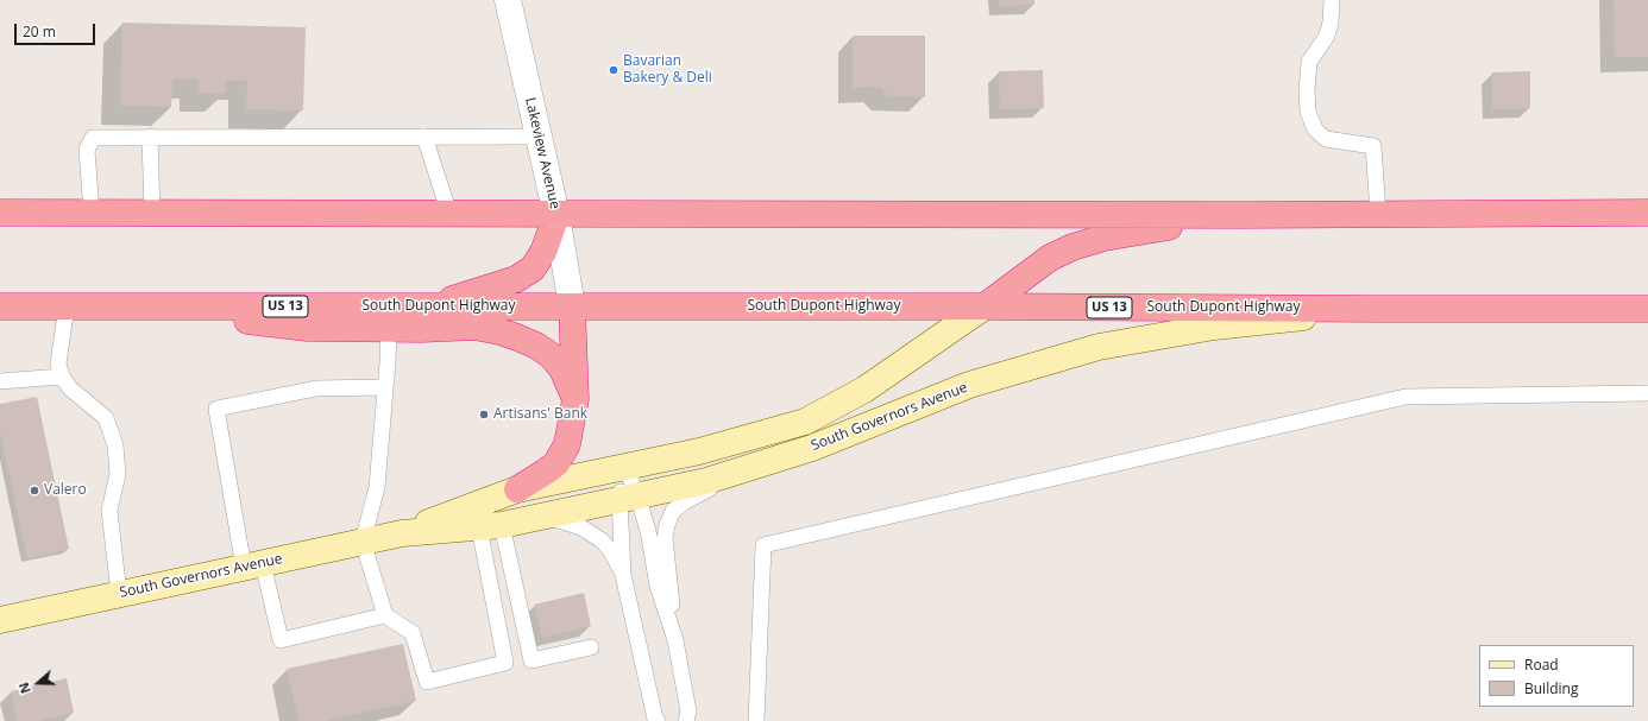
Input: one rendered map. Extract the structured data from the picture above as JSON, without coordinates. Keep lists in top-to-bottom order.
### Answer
{
  "streets": {
    "highway": ["US 13", "South Dupont Highway"],
    "main road": ["South Governors Avenue"],
    "street": ["Lakeview Avenue"]
  },
  "crossings": [
    ["Lakeview Avenue", "South Dupont Highway"],
    ["South Dupont Highway", "South Governors Avenue"]
  ],
  "places": ["Bavarian Bakery & Deli", "Artisans' Bank", "Valero"],
  "legend": ["Road", "Building"],
  "scale_bar": "20 m",
  "north": "left"
}
